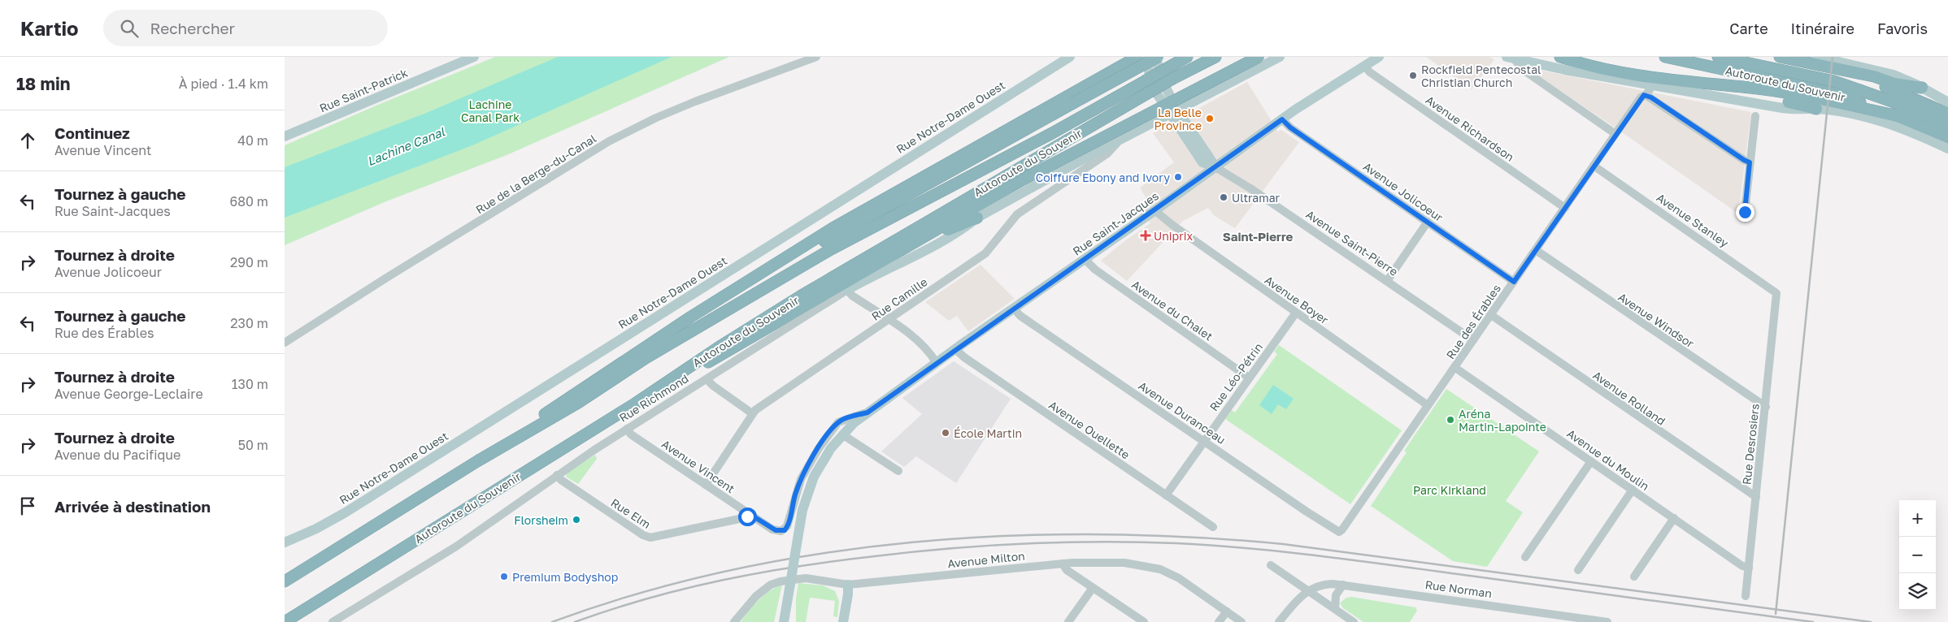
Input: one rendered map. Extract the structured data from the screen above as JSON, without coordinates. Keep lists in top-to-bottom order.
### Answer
{
  "streets": {
    "highway": ["Autoroute du Souvenir"],
    "main road": [
      "Rue Saint-Patrick",
      "Rue Notre-Dame Ouest",
      "Rue Saint-Jacques",
      "Avenue Saint-Pierre"
    ],
    "street": [
      "Avenue Richardson",
      "Rue de la Berge-du-Canal",
      "Avenue Jolicoeur",
      "Avenue Stanley",
      "Rue Camille",
      "Avenue Boyer",
      "Avenue du Chalet",
      "Avenue Windsor",
      "Rue des Érables",
      "Rue Léo-Pétrin",
      "Rue Richmond",
      "Avenue Rolland",
      "Avenue Duranceau",
      "Avenue Ouellette",
      "Rue Desrosiers",
      "Avenue du Moulin",
      "Avenue Vincent",
      "Rue Elm",
      "Avenue Milton",
      "Rue Norman"
    ]
  },
  "crossings": [
    ["Avenue Richardson", "Rue Saint-Jacques"],
    ["Avenue Richardson", "Rue des Érables"],
    ["Avenue Jolicoeur", "Rue Saint-Jacques"],
    ["Avenue Jolicoeur", "Rue des Érables"],
    ["Avenue Stanley", "Rue des Érables"],
    ["Avenue Stanley", "Rue Desrosiers"],
    ["Rue Saint-Jacques", "Avenue Saint-Pierre"],
    ["Rue Saint-Jacques", "Avenue Boyer"],
    ["Rue Saint-Jacques", "Avenue du Chalet"],
    ["Rue Saint-Jacques", "Avenue Duranceau"],
    ["Rue Saint-Jacques", "Avenue Ouellette"],
    ["Rue Saint-Jacques", "Avenue Vincent"],
    ["Avenue Saint-Pierre", "Rue des Érables"],
    ["Rue Camille", "Avenue Vincent"],
    ["Avenue Boyer", "Rue des Érables"],
    ["Avenue Boyer", "Rue Léo-Pétrin"],
    ["Avenue du Chalet", "Rue Léo-Pétrin"],
    ["Avenue Windsor", "Rue des Érables"],
    ["Avenue Windsor", "Rue Desrosiers"],
    ["Rue des Érables", "Avenue Rolland"],
    ["Rue des Érables", "Avenue Duranceau"],
    ["Rue des Érables", "Avenue du Moulin"],
    ["Rue Léo-Pétrin", "Avenue Duranceau"],
    ["Rue Léo-Pétrin", "Avenue Ouellette"],
    ["Rue Richmond", "Avenue Vincent"],
    ["Rue Richmond", "Rue Elm"],
    ["Avenue Rolland", "Rue Desrosiers"],
    ["Rue Desrosiers", "Avenue du Moulin"],
    ["Avenue Vincent", "Rue Elm"]
  ],
  "districts": ["Saint-Pierre"],
  "water": ["Lachine Canal"],
  "parks": ["Lachine Canal Park", "Parc Kirkland"],
  "places": {
    "other": [
      "Rockfield Pentecostal Christian Church",
      "La Belle Province",
      "Coiffure Ebony and Ivory",
      "Ultramar",
      "Aréna Martin-Lapointe",
      "École Martin",
      "Florsheim",
      "Premium Bodyshop"
    ],
    "health": ["Uniprix"]
  },
  "page": {
    "header": "Kartio",
    "search": "Rechercher",
    "nav": ["Carte", "Itinéraire", "Favoris"],
    "heading": ["18 min", "À pied · 1.4 km"],
    "list": [
      ["Continuez", "Avenue Vincent", "40 m"],
      ["Tournez à gauche", "Rue Saint-Jacques", "680 m"],
      ["Tournez à droite", "Avenue Jolicoeur", "290 m"],
      ["Tournez à gauche", "Rue des Érables", "230 m"],
      ["Tournez à droite", "Avenue George-Leclaire", "130 m"],
      ["Tournez à droite", "Avenue du Pacifique", "50 m"],
      "Arrivée à destination"
    ],
    "map_buttons": ["+", "−"]
  }
}
